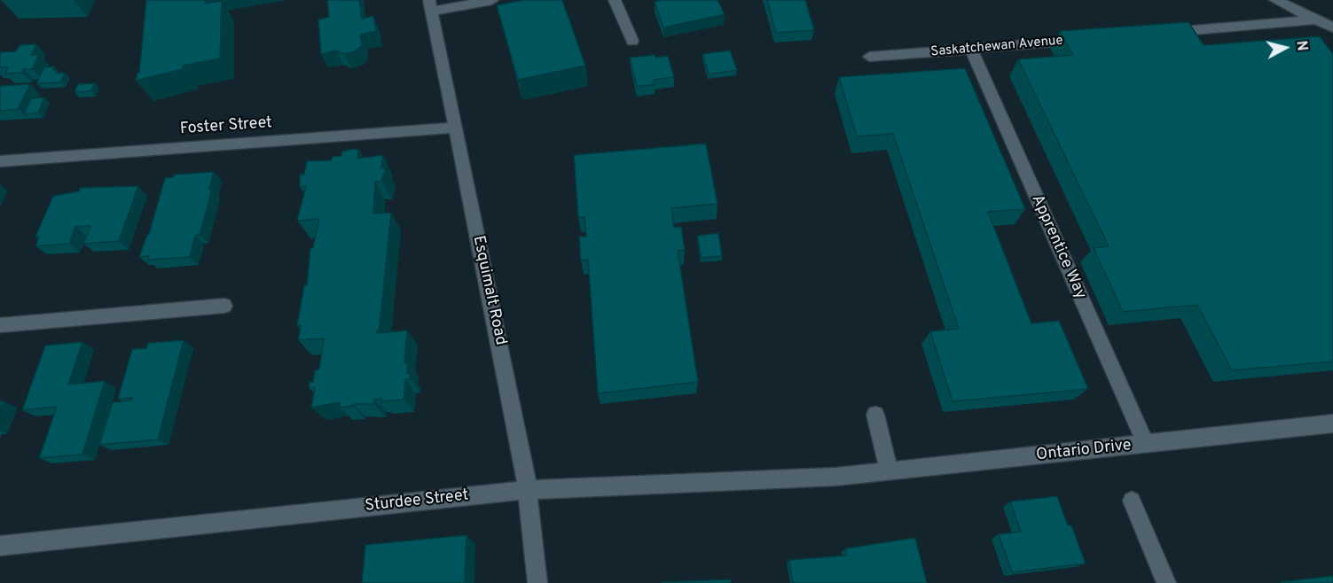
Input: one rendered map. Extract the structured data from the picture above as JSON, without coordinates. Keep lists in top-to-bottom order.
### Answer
{
  "streets": {
    "street": [
      "Saskatchewan Avenue",
      "Foster Street",
      "Apprentice Way",
      "Esquimalt Road",
      "Ontario Drive",
      "Sturdee Street"
    ]
  },
  "crossings": [
    ["Saskatchewan Avenue", "Apprentice Way"],
    ["Foster Street", "Esquimalt Road"],
    ["Apprentice Way", "Ontario Drive"],
    ["Esquimalt Road", "Sturdee Street"],
    ["Ontario Drive", "Sturdee Street"]
  ],
  "north": "right"
}
